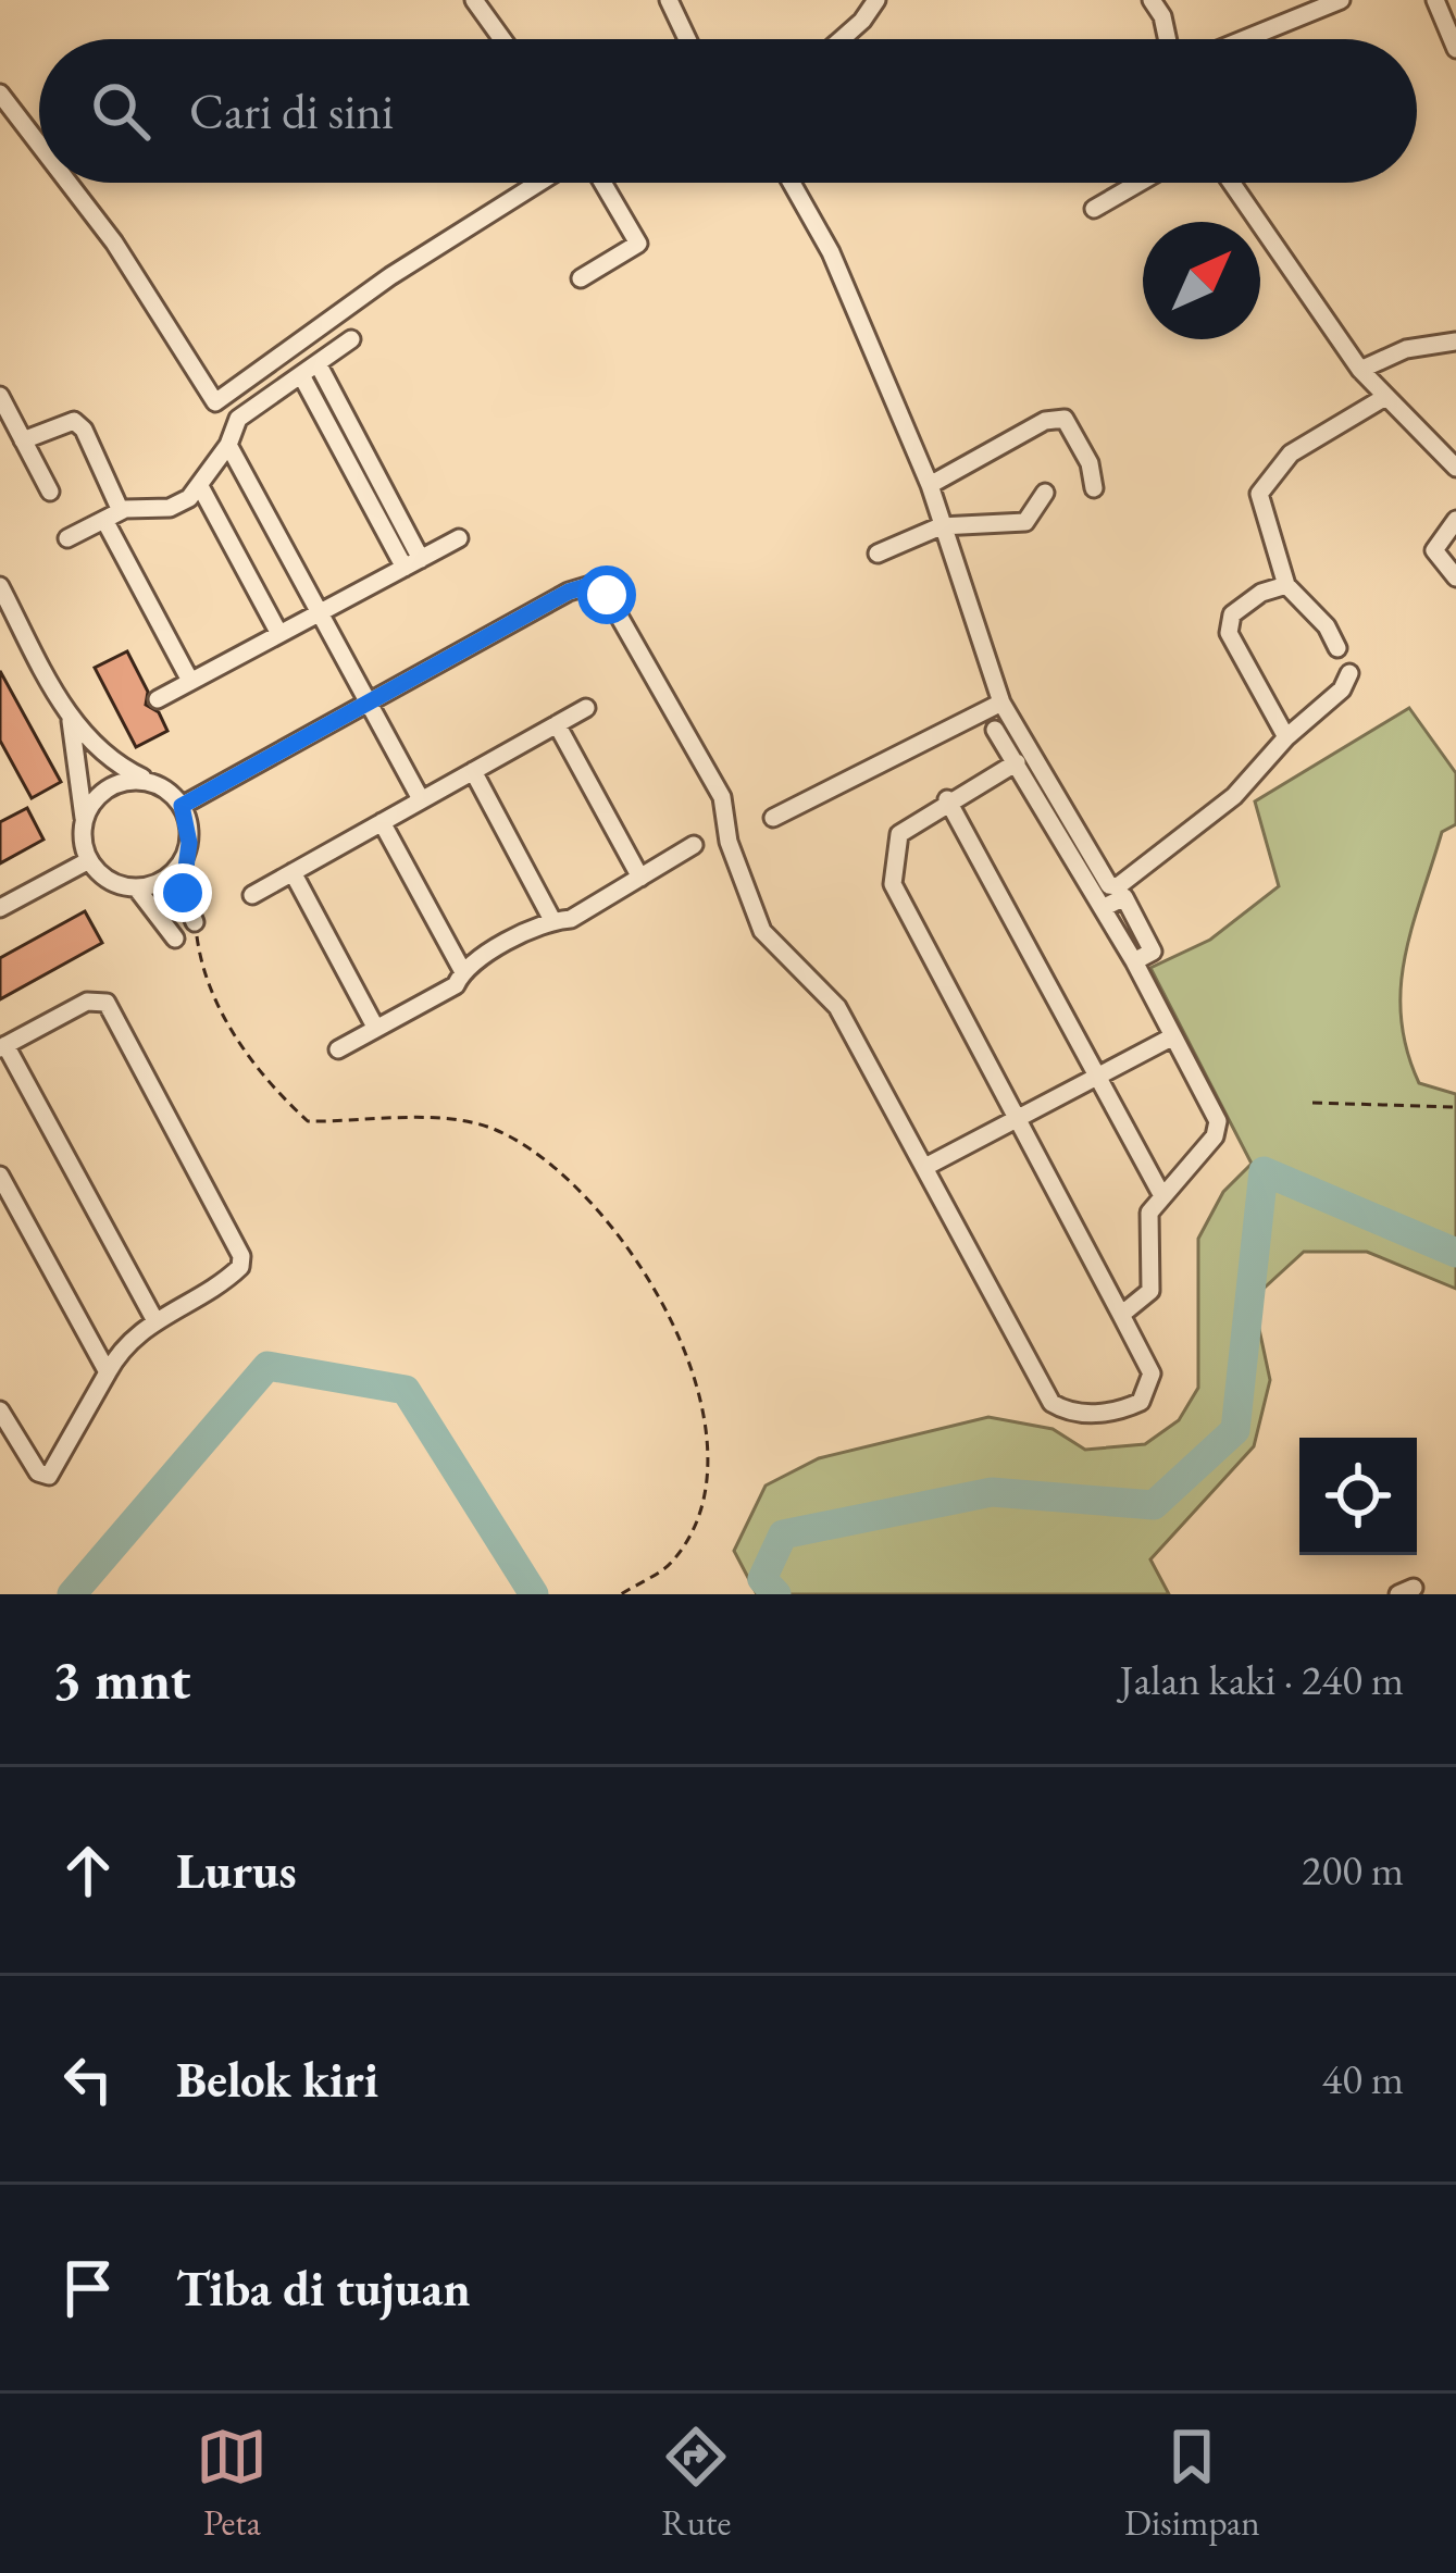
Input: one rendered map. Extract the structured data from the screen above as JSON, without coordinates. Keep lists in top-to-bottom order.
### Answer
{
  "north": "top right",
  "page": {
    "search": "Cari di sini",
    "heading": ["3 mnt", "Jalan kaki · 240 m"],
    "list": [
      ["Lurus", "200 m"],
      ["Belok kiri", "40 m"],
      "Tiba di tujuan"
    ],
    "nav": ["Peta", "Rute", "Disimpan"]
  }
}
